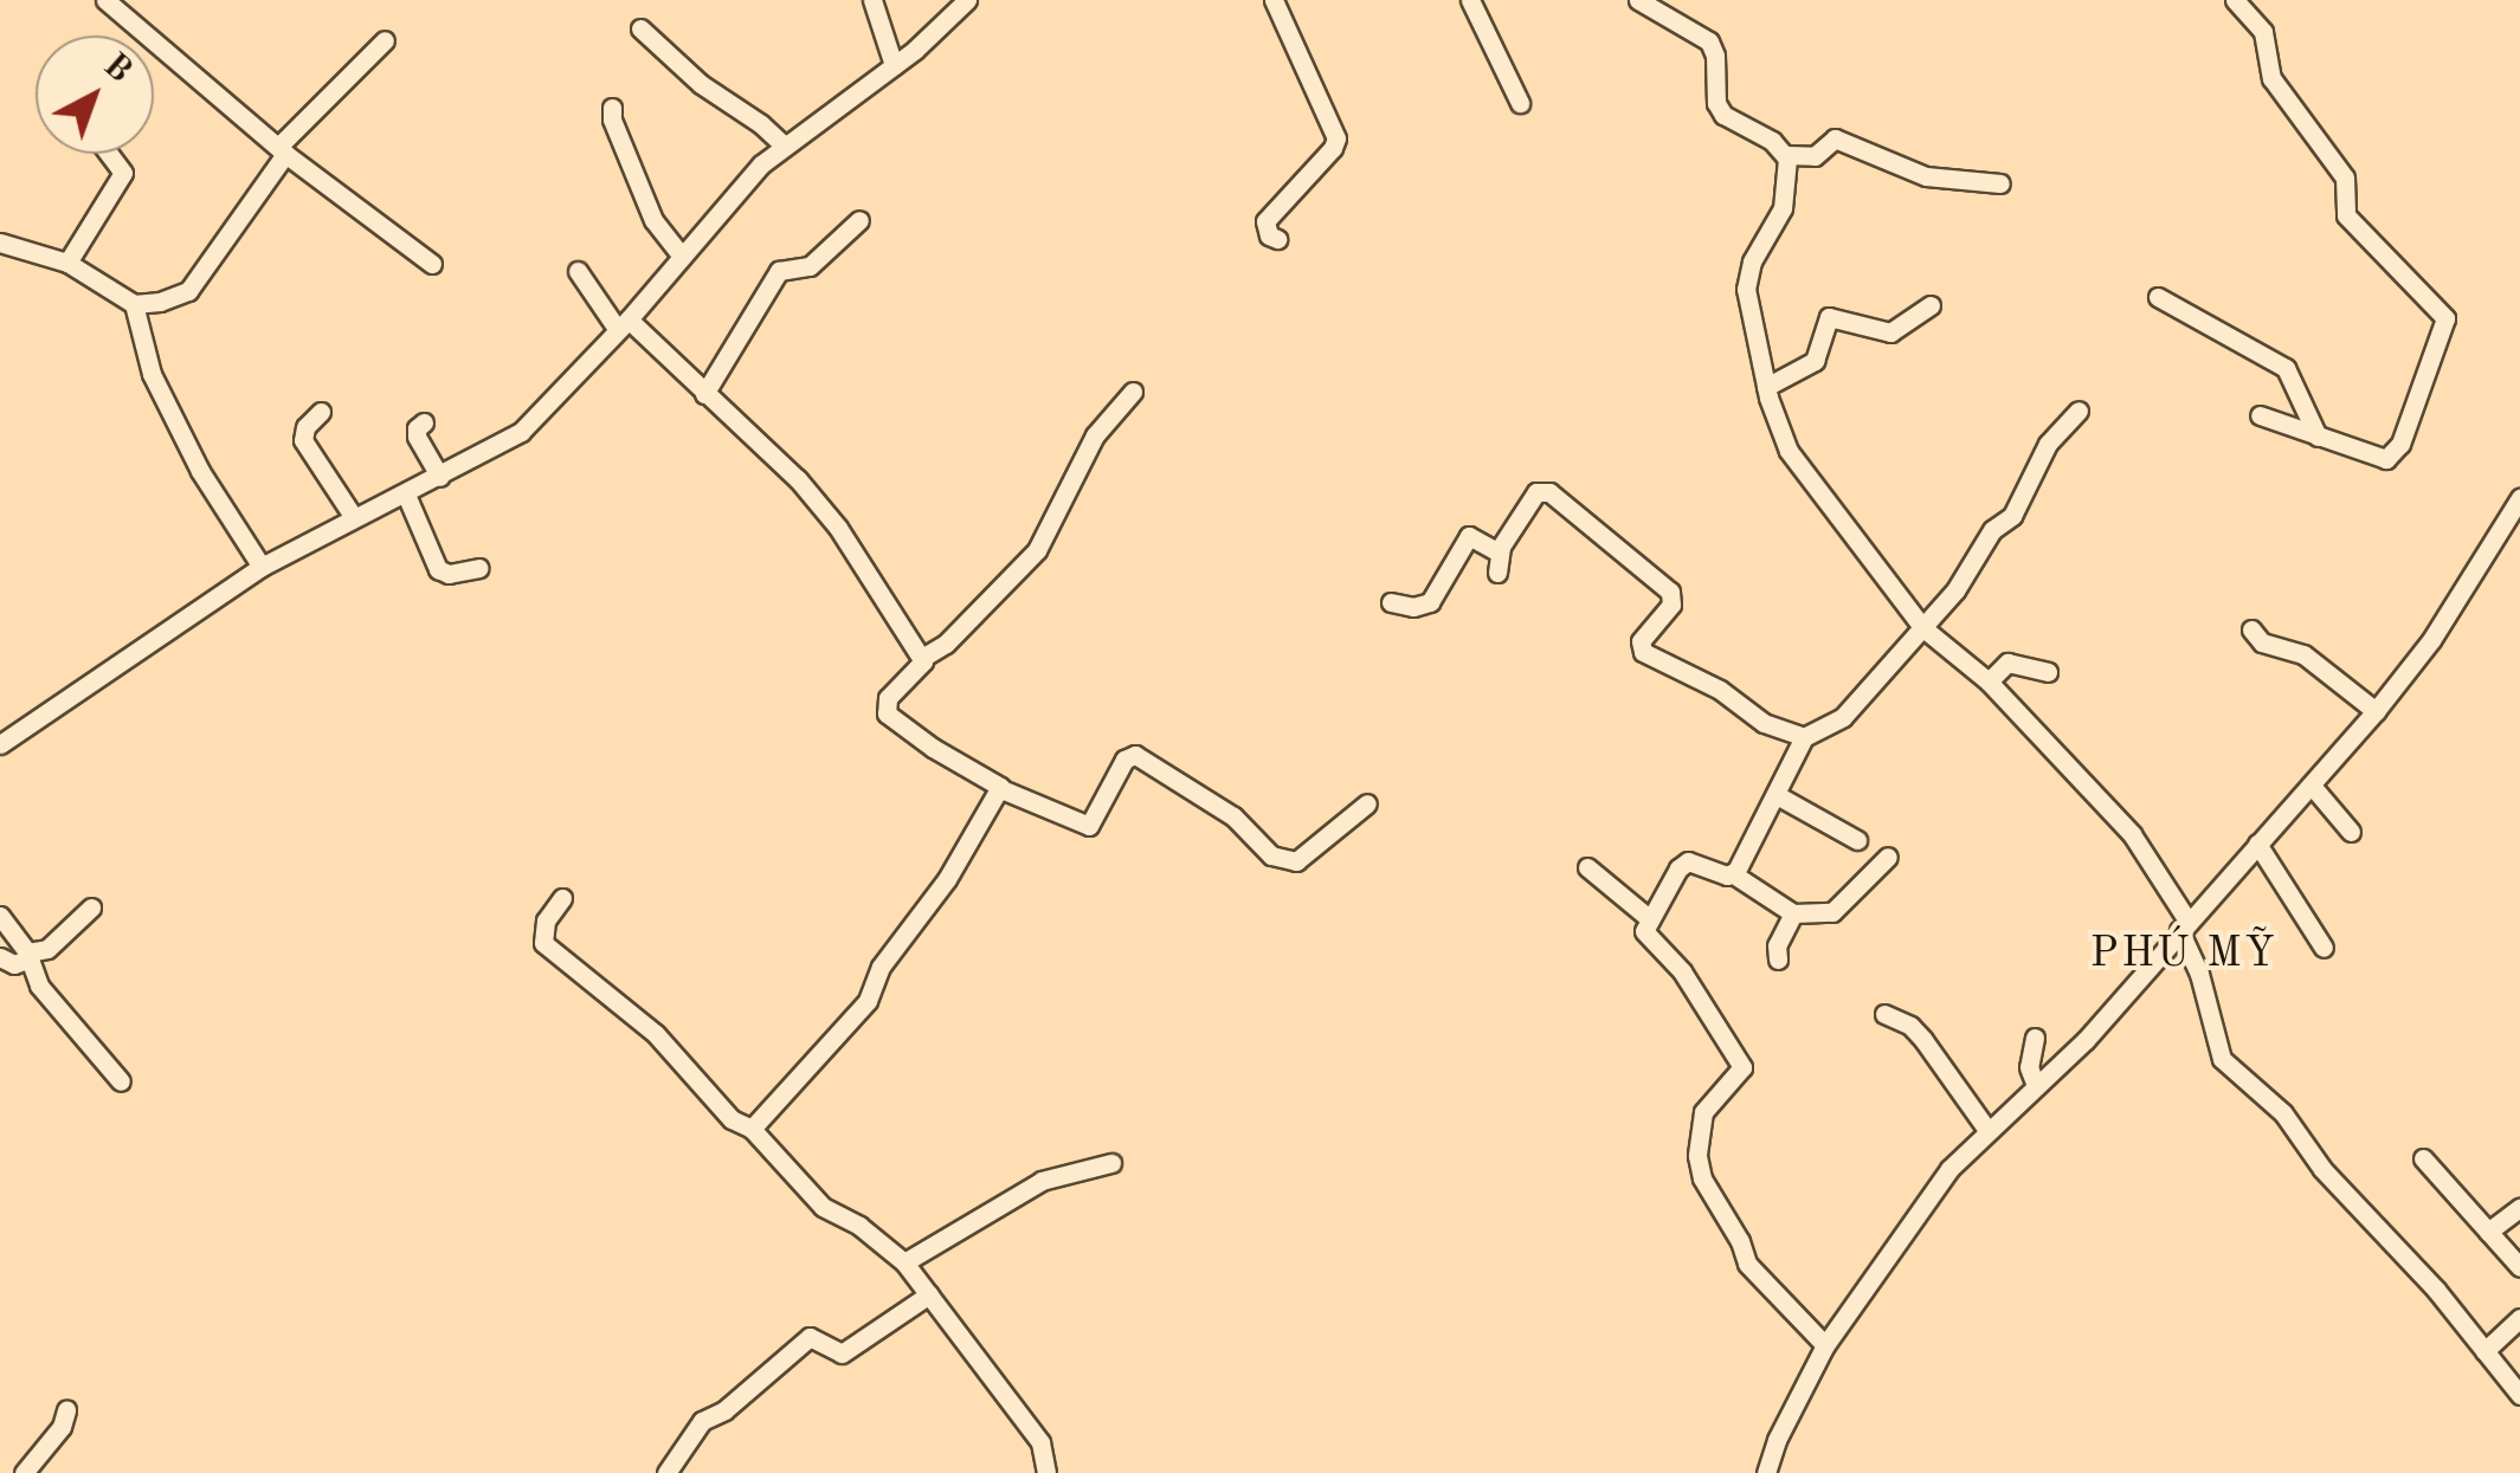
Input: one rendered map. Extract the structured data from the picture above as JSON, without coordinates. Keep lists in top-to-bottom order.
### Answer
{
  "districts": ["PHÚ MỸ"],
  "north": "top right"
}
